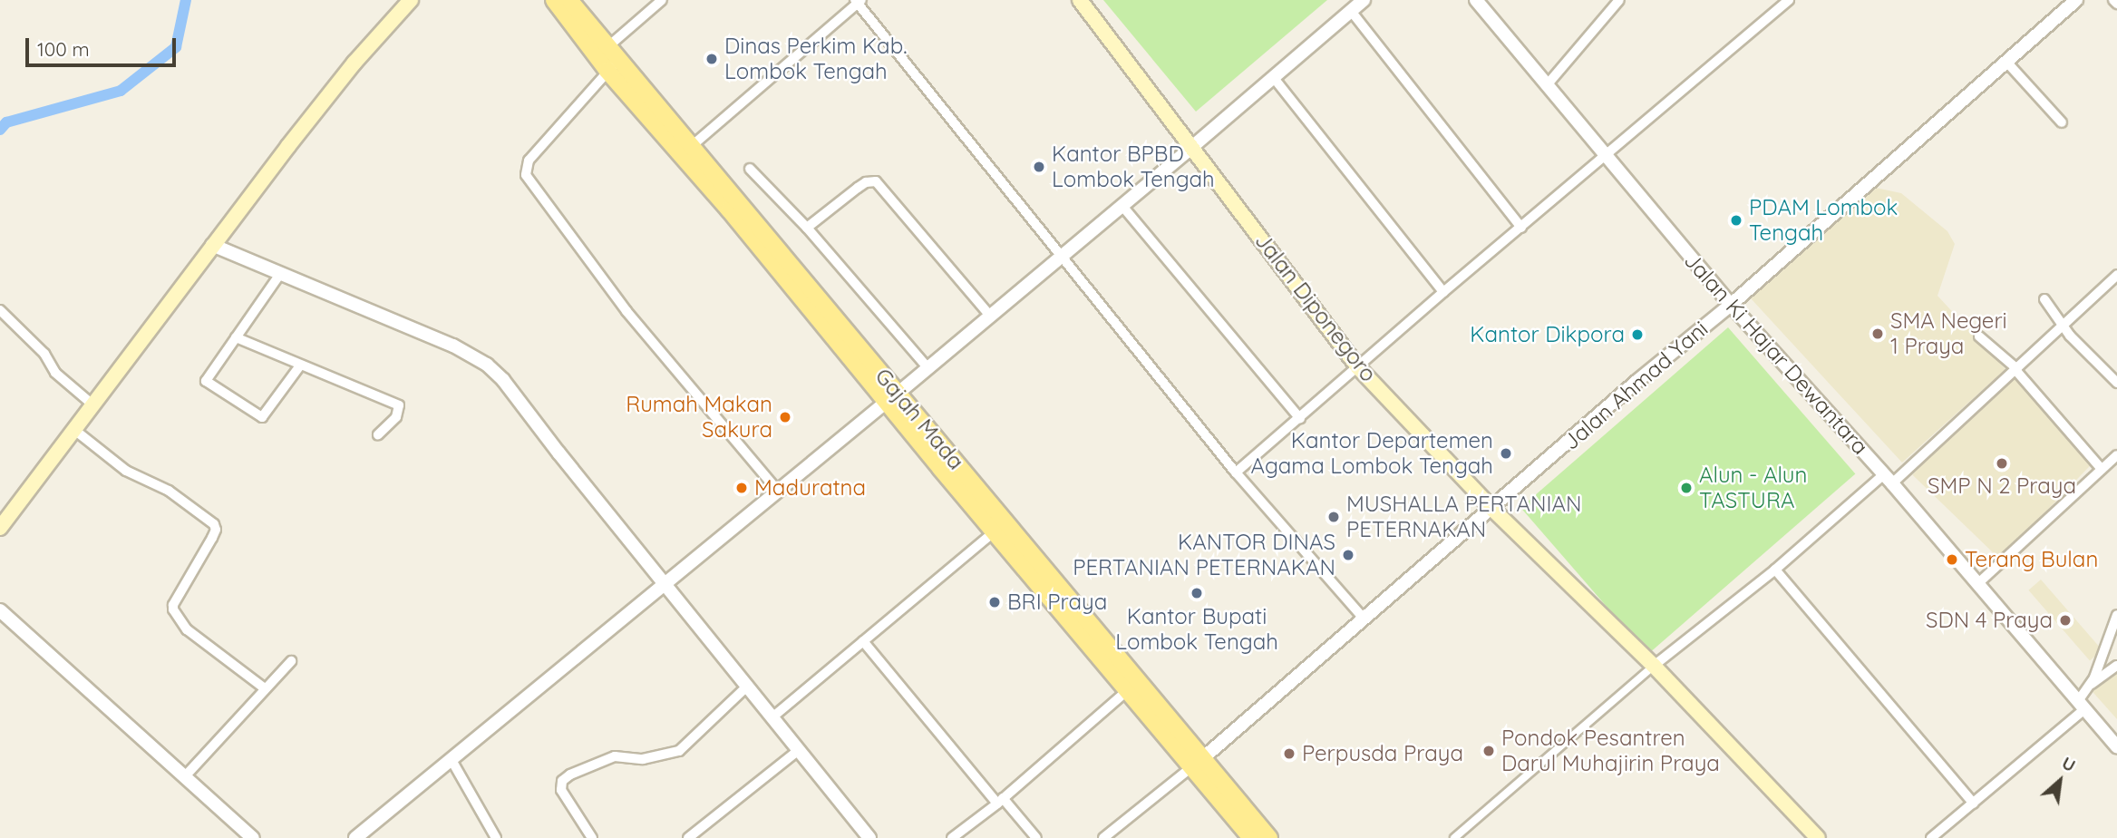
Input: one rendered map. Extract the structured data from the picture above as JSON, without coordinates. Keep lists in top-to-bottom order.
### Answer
{
  "streets": {
    "main road": ["Jalan Diponegoro", "Gajah Mada"],
    "street": ["Jalan Ki Hajar Dewantara", "Jalan Ahmad Yani"]
  },
  "crossings": [
    ["Jalan Diponegoro", "Jalan Ahmad Yani"],
    ["Jalan Ki Hajar Dewantara", "Jalan Ahmad Yani"],
    ["Jalan Ahmad Yani", "Gajah Mada"]
  ],
  "places": [
    "Dinas Perkim Kab. Lombok Tengah",
    "Kantor BPBD Lombok Tengah",
    "PDAM Lombok Tengah",
    "SMA Negeri 1 Praya",
    "Kantor Dikpora",
    "Rumah Makan Sakura",
    "Kantor Departemen Agama Lombok Tengah",
    "SMP N 2 Praya",
    "Maduratna",
    "Alun - Alun TASTURA",
    "MUSHALLA PERTANIAN PETERNAKAN",
    "KANTOR DINAS PERTANIAN PETERNAKAN",
    "Terang Bulan",
    "Kantor Bupati Lombok Tengah",
    "BRI Praya",
    "SDN 4 Praya",
    "Pondok Pesantren Darul Muhajirin Praya",
    "Perpusda Praya"
  ],
  "scale_bar": "100 m",
  "north": "top right"
}
